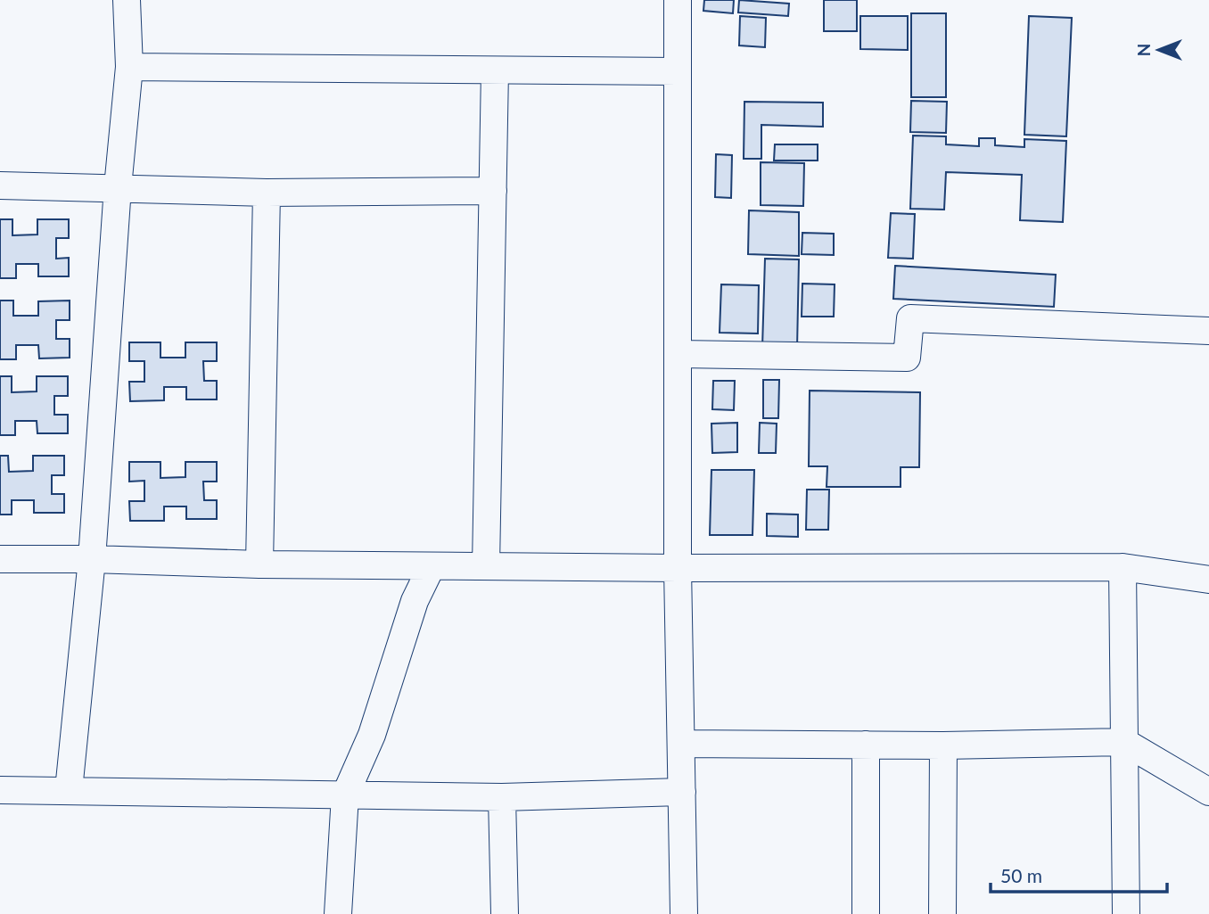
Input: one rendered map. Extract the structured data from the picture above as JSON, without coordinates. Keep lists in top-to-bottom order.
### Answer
{
  "scale_bar": "50 m",
  "north": "left"
}
